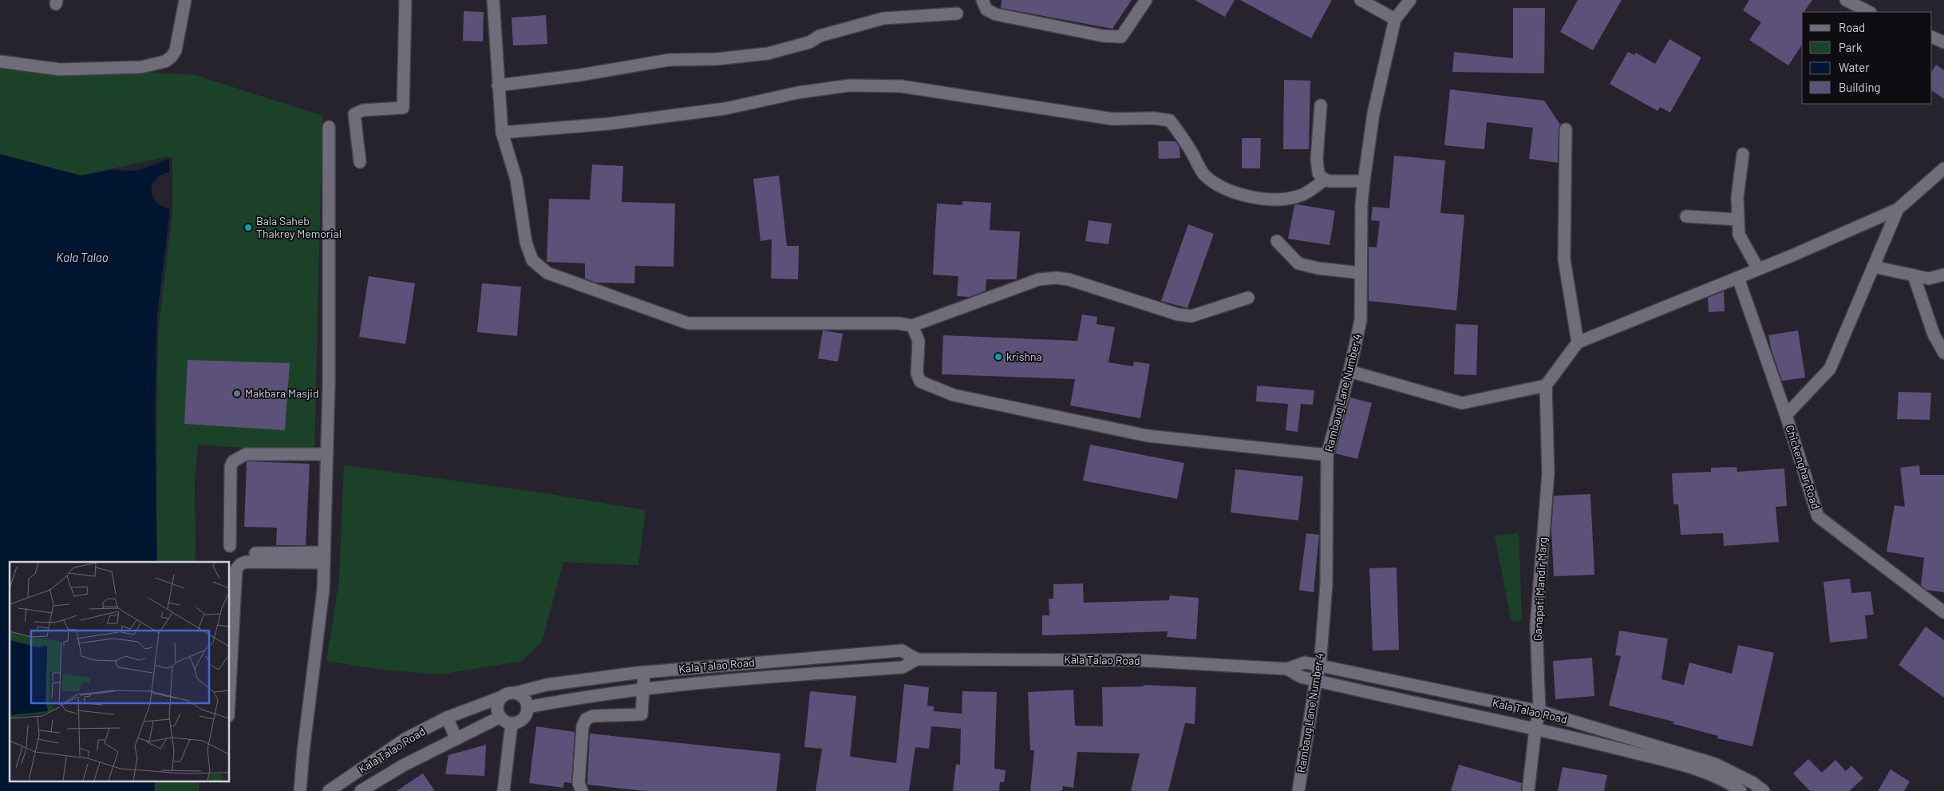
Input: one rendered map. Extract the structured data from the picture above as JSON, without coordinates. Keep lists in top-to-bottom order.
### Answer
{
  "streets": {
    "street": [
      "Rambaug Lane Number 4",
      "Chickenghar Road",
      "Ganapati Mandir Marg",
      "Kala Talao Road"
    ]
  },
  "crossings": [
    ["Rambaug Lane Number 4", "Kala Talao Road"],
    ["Ganapati Mandir Marg", "Kala Talao Road"]
  ],
  "water": ["Kala Talao"],
  "places": ["Bala Saheb Thakrey Memorial", "krishna", "Makbara Masjid"],
  "legend": [
    "Road",
    "Park",
    "Water",
    "Building"
  ]
}
